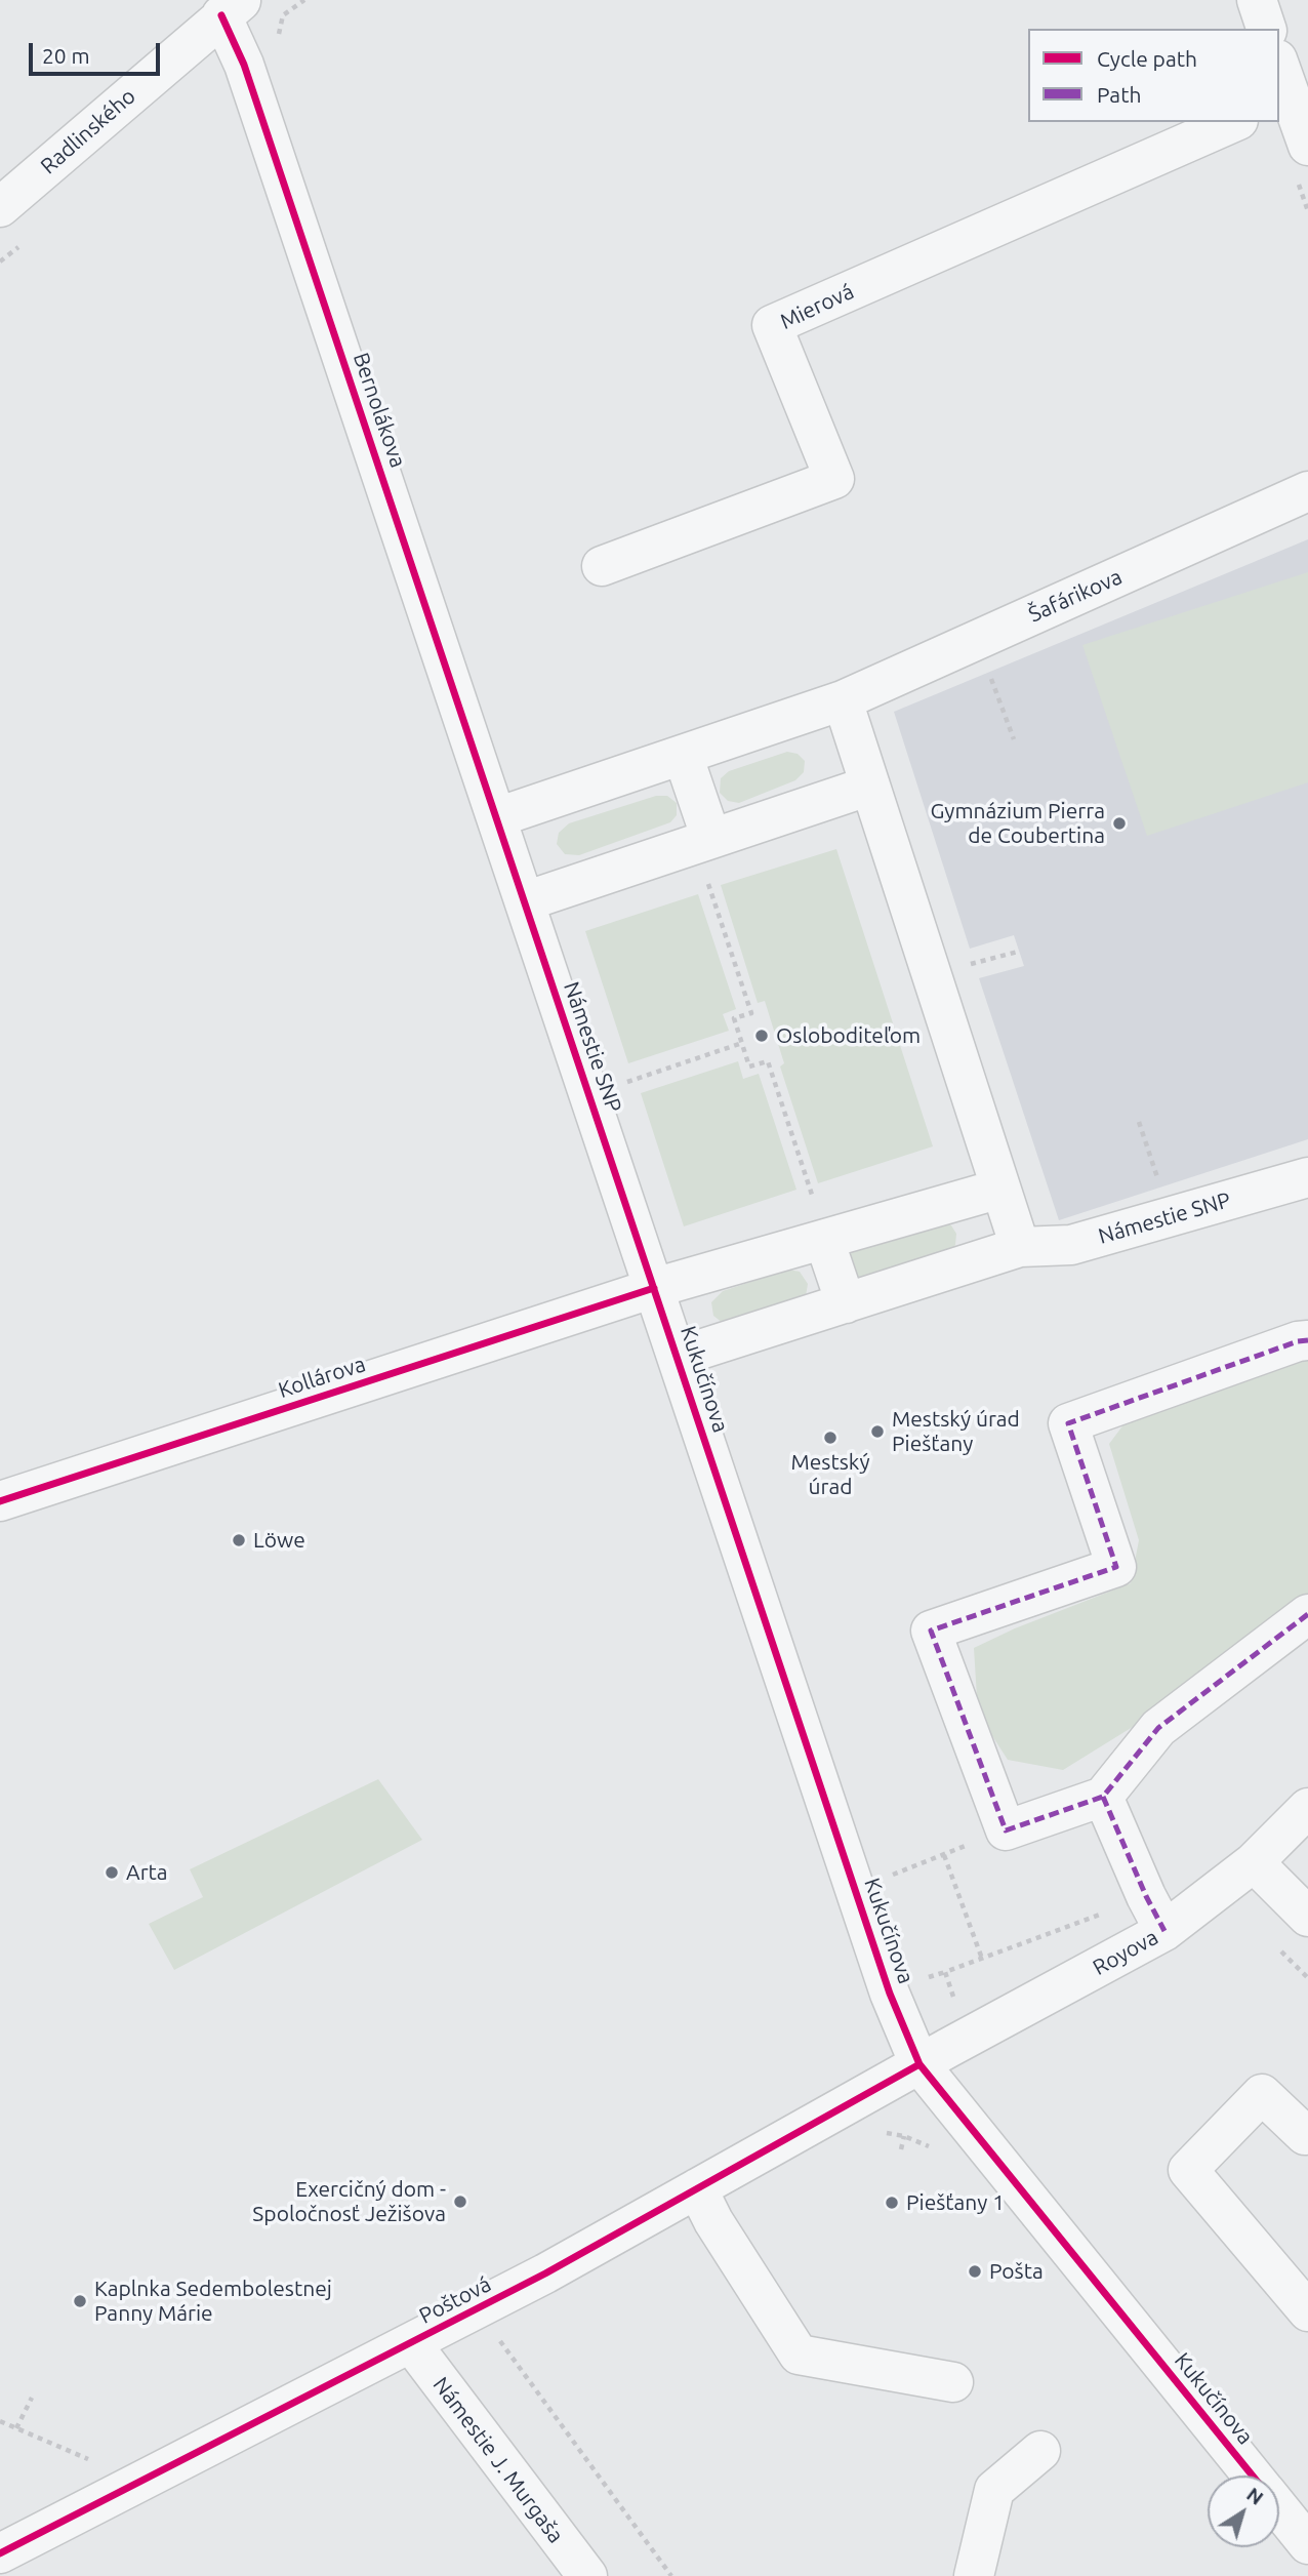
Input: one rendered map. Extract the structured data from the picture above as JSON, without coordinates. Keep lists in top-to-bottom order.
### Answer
{
  "streets": {
    "street": [
      "Radlinského",
      "Mierová",
      "Bernolákova",
      "Šafárikova",
      "Námestie SNP",
      "Kollárova",
      "Kukučínova",
      "Royova",
      "Poštová",
      "Námestie J. Murgaša"
    ]
  },
  "crossings": [
    ["Radlinského", "Bernolákova"],
    ["Bernolákova", "Námestie SNP"],
    ["Námestie SNP", "Kollárova"],
    ["Námestie SNP", "Kukučínova"],
    ["Kollárova", "Kukučínova"],
    ["Kukučínova", "Royova"],
    ["Kukučínova", "Poštová"],
    ["Royova", "Poštová"],
    ["Poštová", "Námestie J. Murgaša"]
  ],
  "places": [
    "Gymnázium Pierra de Coubertina",
    "Osloboditeľom",
    "Mestský úrad Piešťany",
    "Mestský úrad",
    "Löwe",
    "Arta",
    "Exercičný dom - Spoločnosť Ježišova",
    "Piešťany 1",
    "Pošta",
    "Kaplnka Sedembolestnej Panny Márie"
  ],
  "legend": ["Cycle path", "Path"],
  "scale_bar": "20 m",
  "north": "top right"
}
